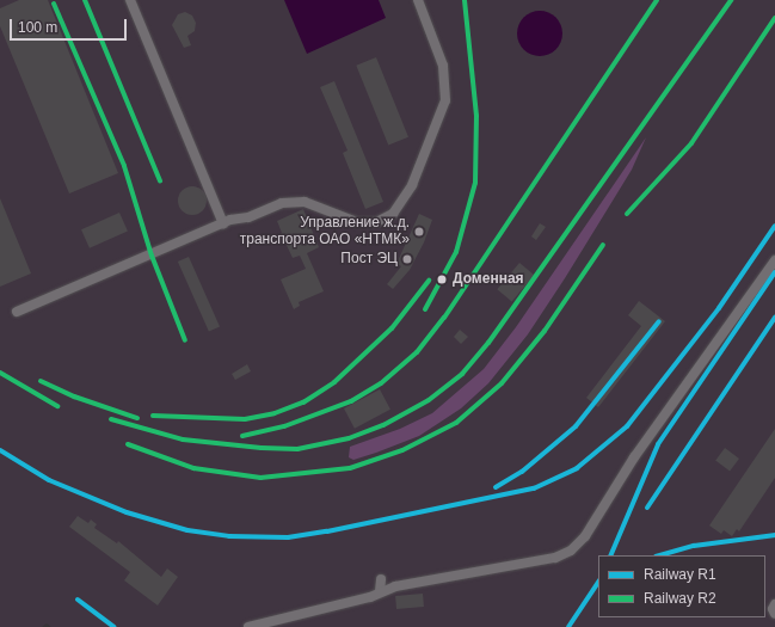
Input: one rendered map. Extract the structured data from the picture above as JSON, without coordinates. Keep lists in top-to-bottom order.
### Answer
{
  "places": ["Управление ж.д. транспорта ОАО «НТМК»", "Пост ЭЦ", "Доменная"],
  "lines": ["rail line R2", "rail line R1"],
  "legend": ["Railway R1", "Railway R2"],
  "scale_bar": "100 m"
}
